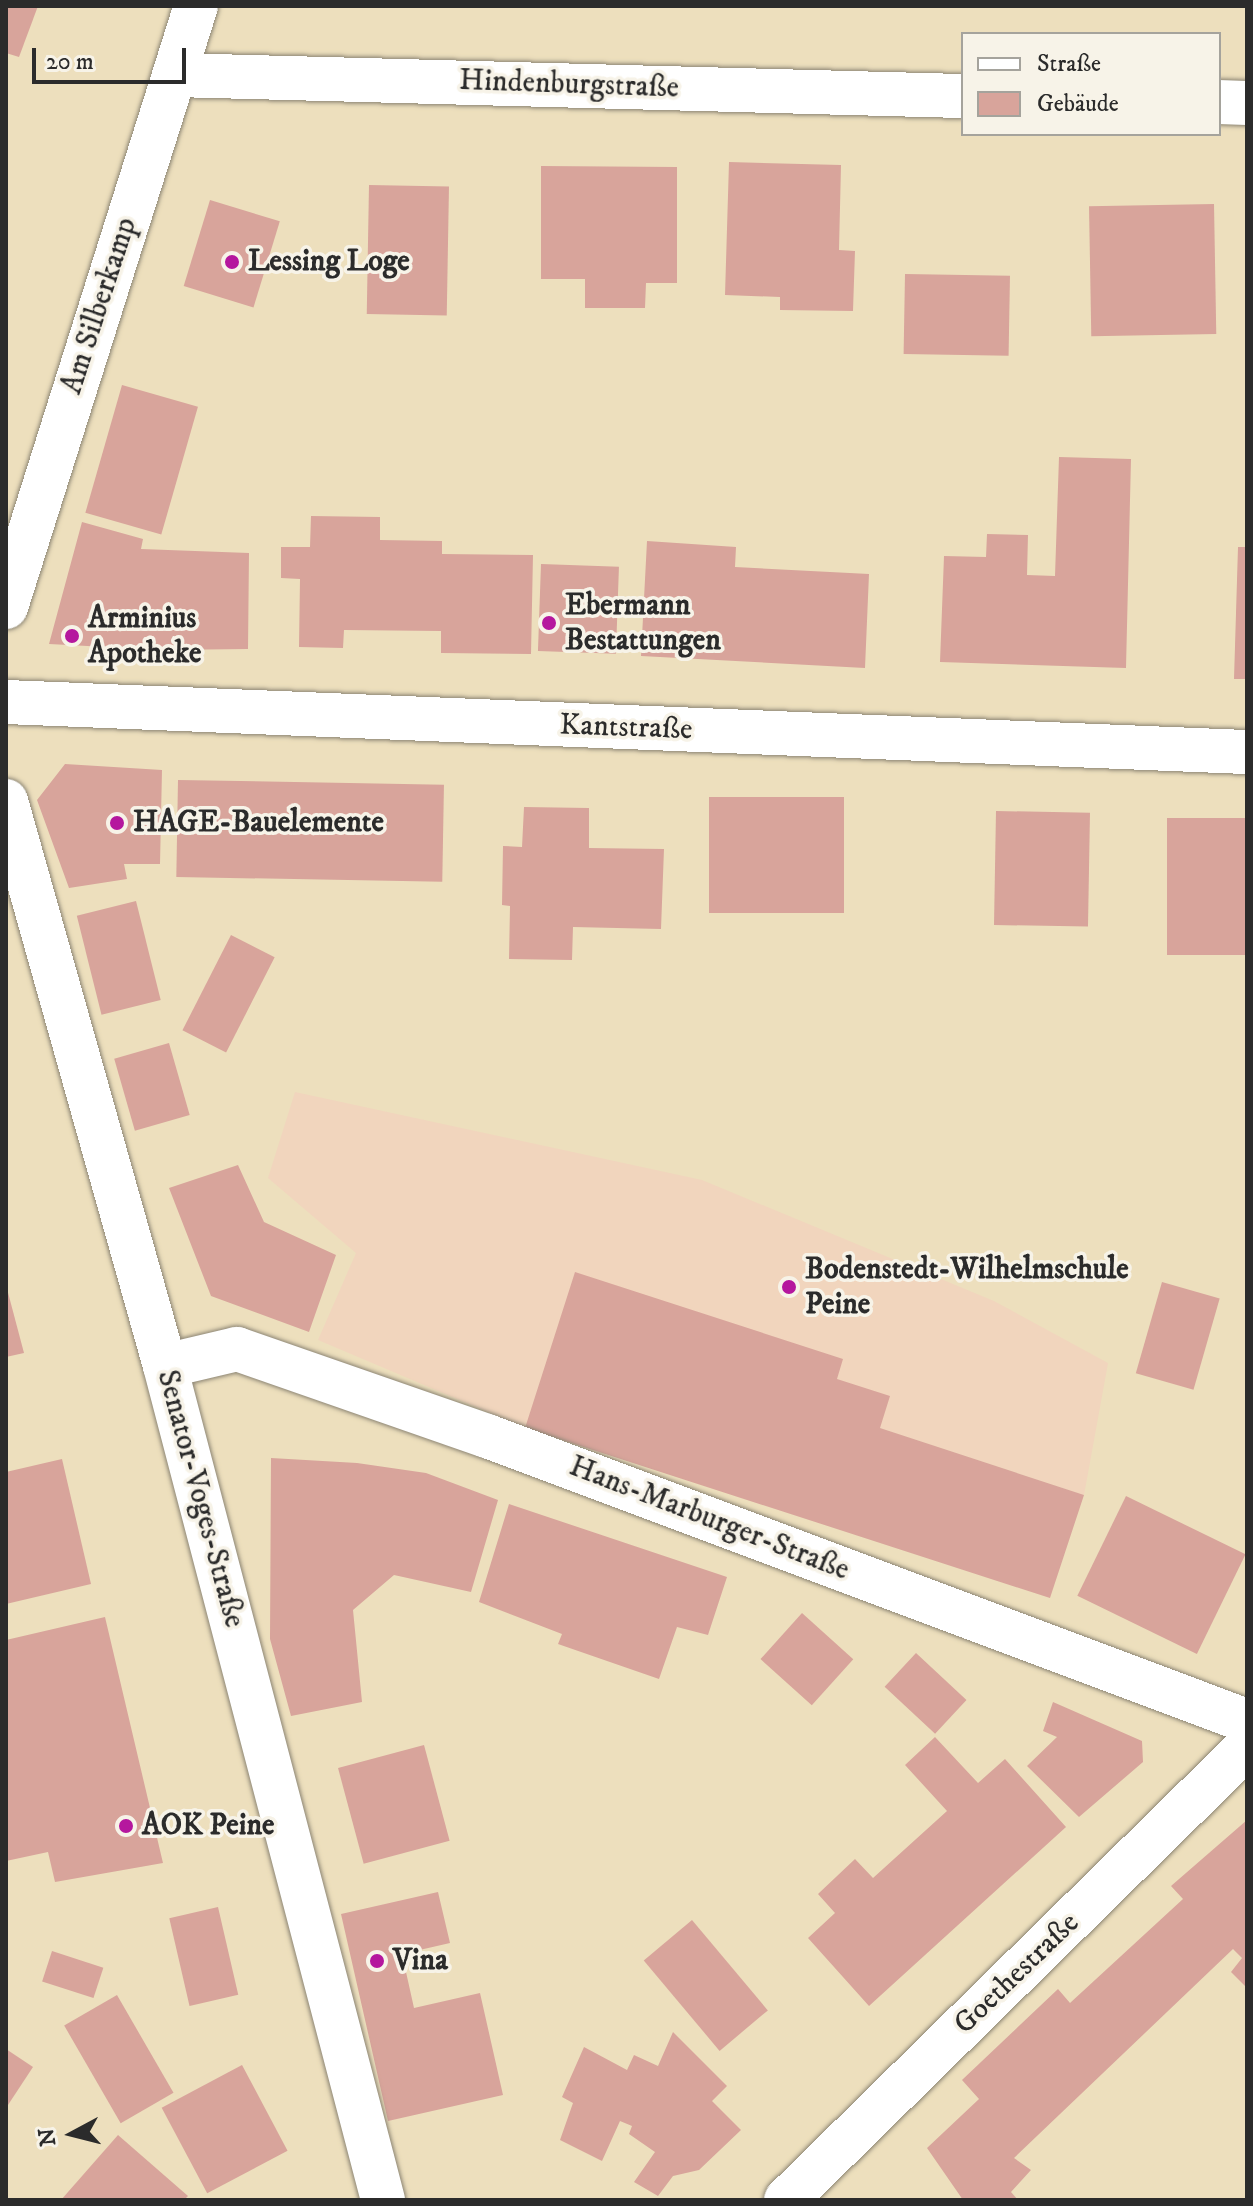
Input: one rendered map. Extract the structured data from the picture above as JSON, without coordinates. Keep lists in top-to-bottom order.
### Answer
{
  "streets": {
    "street": [
      "Hindenburgstraße",
      "Am Silberkamp",
      "Kantstraße",
      "Senator-Voges-Straße",
      "Hans-Marburger-Straße",
      "Goethestraße"
    ]
  },
  "crossings": [
    ["Hindenburgstraße", "Am Silberkamp"],
    ["Senator-Voges-Straße", "Hans-Marburger-Straße"]
  ],
  "places": [
    "Lessing Loge",
    "Ebermann Bestattungen",
    "Arminius Apotheke",
    "HAGE-Bauelemente",
    "Bodenstedt-Wilhelmschule Peine",
    "AOK Peine",
    "Vina"
  ],
  "legend": ["Straße", "Gebäude"],
  "scale_bar": "20 m",
  "north": "left"
}
